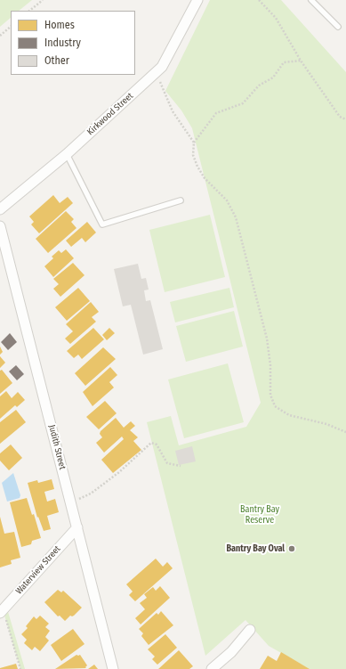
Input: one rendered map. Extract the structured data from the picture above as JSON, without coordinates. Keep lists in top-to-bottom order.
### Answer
{
  "streets": {
    "street": ["Kirkwood Street", "Judith Street", "Waterview Street"]
  },
  "crossings": [
    ["Judith Street", "Waterview Street"]
  ],
  "parks": ["Bantry Bay Reserve"],
  "places": ["Bantry Bay Oval"],
  "legend": ["Homes", "Industry", "Other"]
}
